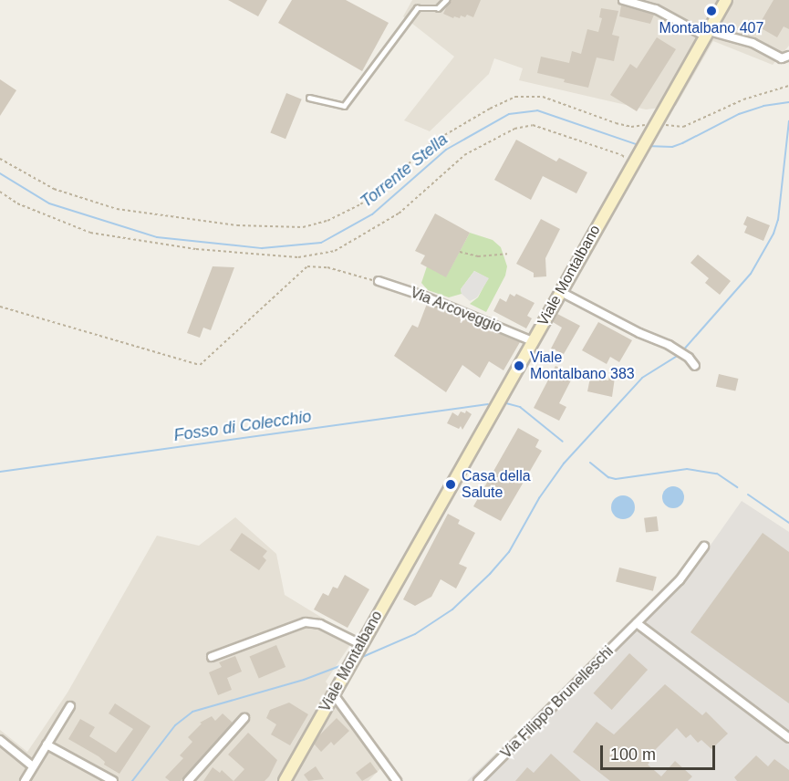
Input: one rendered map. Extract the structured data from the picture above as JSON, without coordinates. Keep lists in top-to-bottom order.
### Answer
{
  "streets": {
    "main road": ["Viale Montalbano"],
    "street": ["Via Arcoveggio", "Via Filippo Brunelleschi"]
  },
  "crossings": [
    ["Viale Montalbano", "Via Arcoveggio"]
  ],
  "water": ["Torrente Stella", "Fosso di Colecchio"],
  "places": ["Montalbano 407", "Viale Montalbano 383", "Casa della Salute"],
  "scale_bar": "100 m"
}
